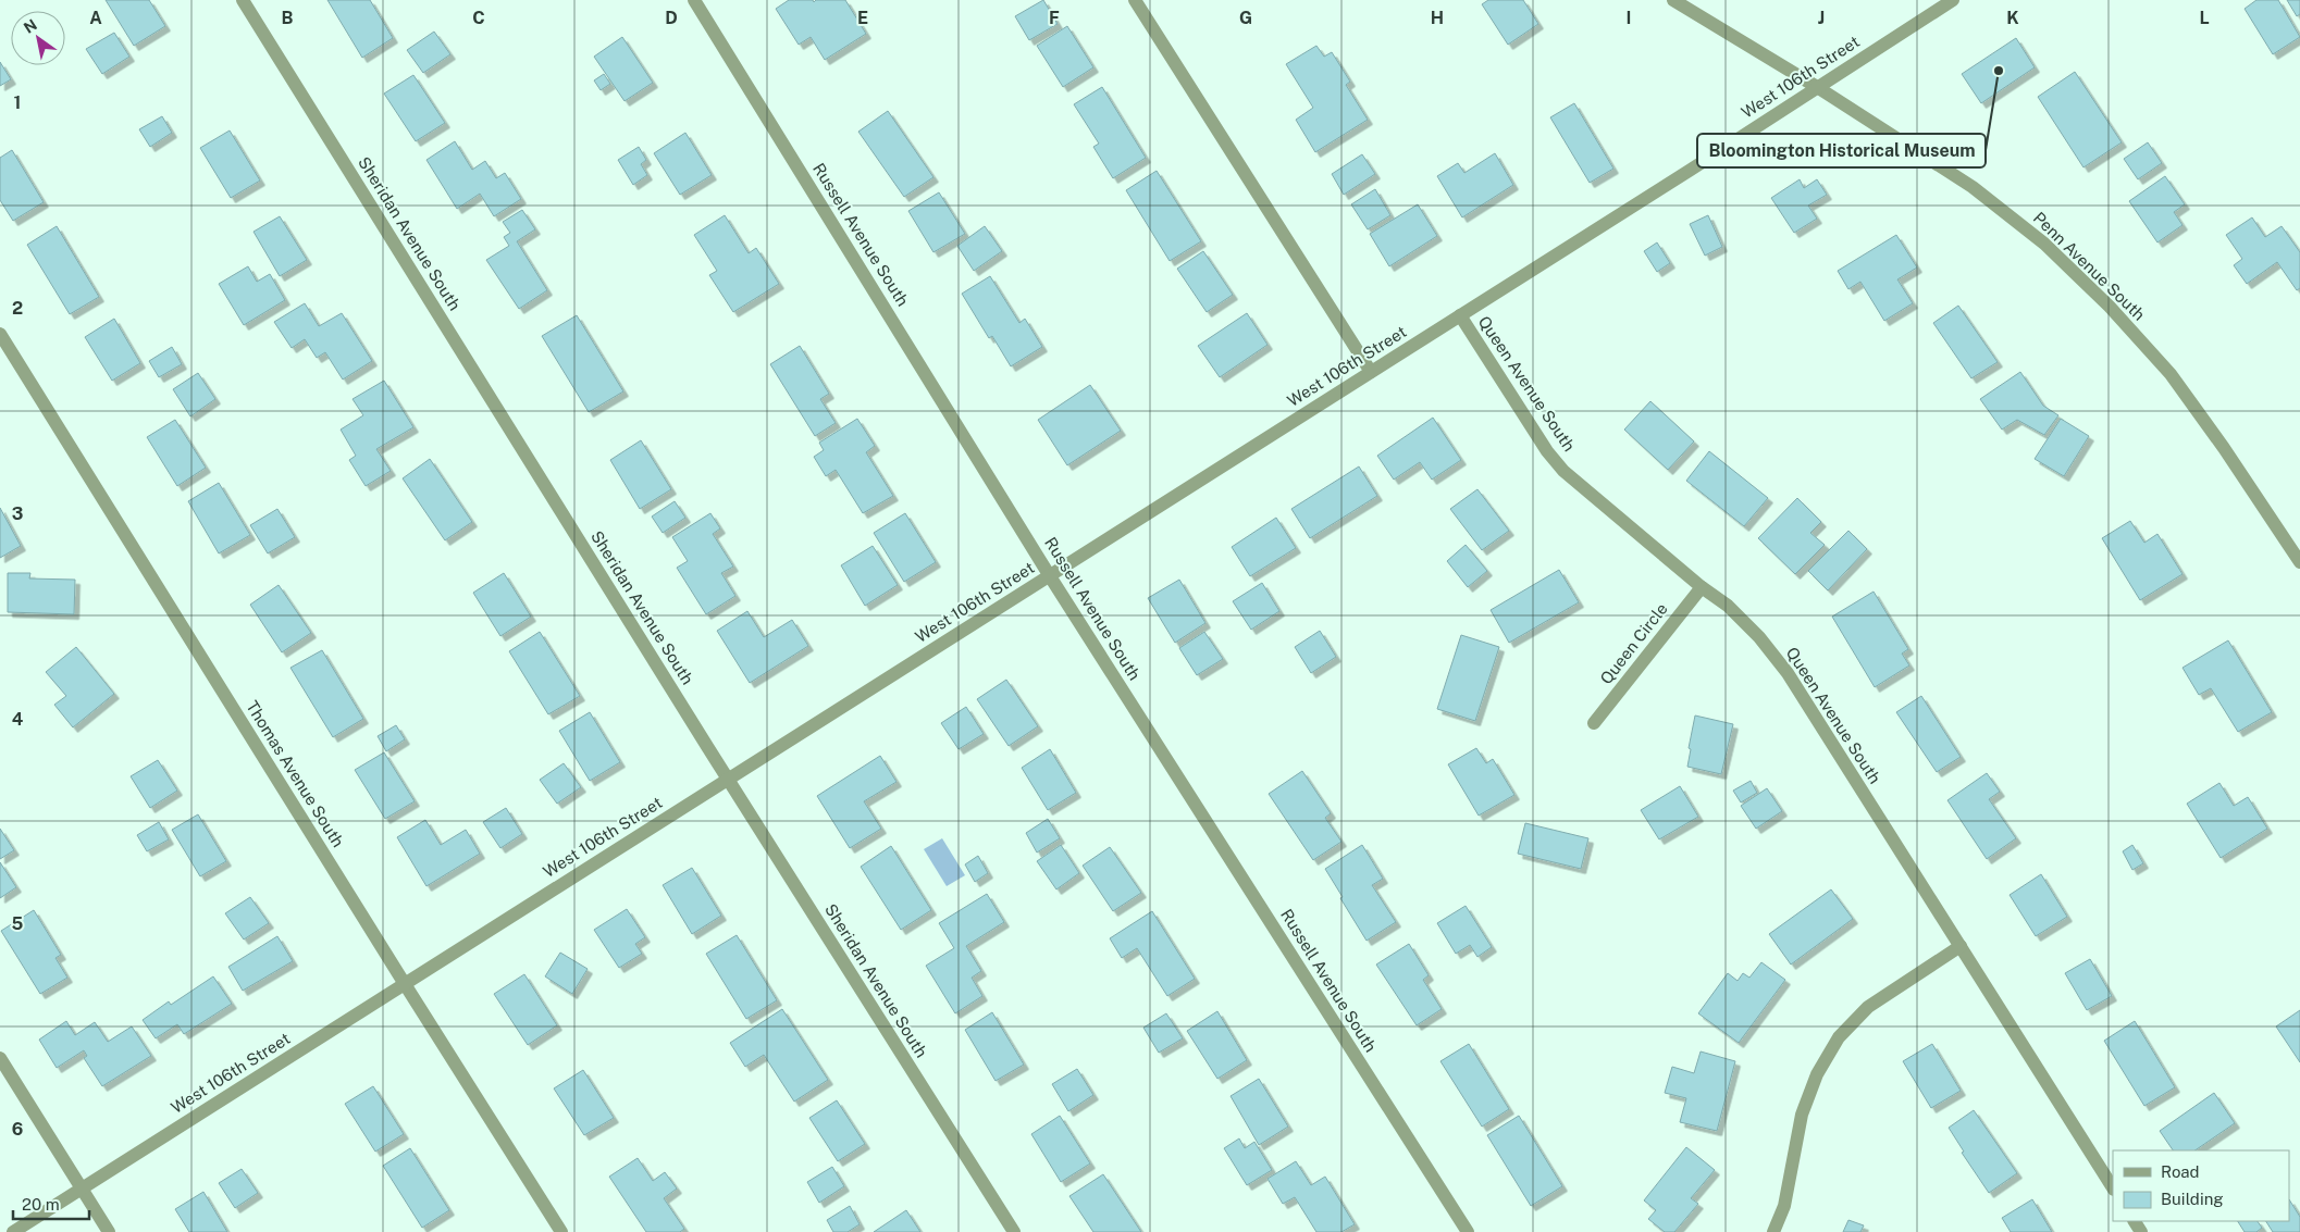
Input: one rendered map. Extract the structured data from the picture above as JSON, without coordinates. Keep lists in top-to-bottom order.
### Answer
{
  "streets": {
    "street": [
      "West 106th Street",
      "Sheridan Avenue South",
      "Russell Avenue South",
      "Penn Avenue South",
      "Queen Avenue South",
      "Queen Circle",
      "Thomas Avenue South"
    ]
  },
  "crossings": [
    ["West 106th Street", "Sheridan Avenue South"],
    ["West 106th Street", "Russell Avenue South"],
    ["West 106th Street", "Penn Avenue South"],
    ["West 106th Street", "Queen Avenue South"],
    ["West 106th Street", "Thomas Avenue South"],
    ["Queen Avenue South", "Queen Circle"]
  ],
  "places": ["Bloomington Historical Museum"],
  "legend": ["Road", "Building"],
  "scale_bar": "20 m",
  "north": "top left",
  "grid": {
    "columns": [
      "A",
      "B",
      "C",
      "D",
      "E",
      "F",
      "G",
      "H",
      "I",
      "J",
      "K",
      "L"
    ],
    "rows": [
      "1",
      "2",
      "3",
      "4",
      "5",
      "6"
    ]
  }
}
